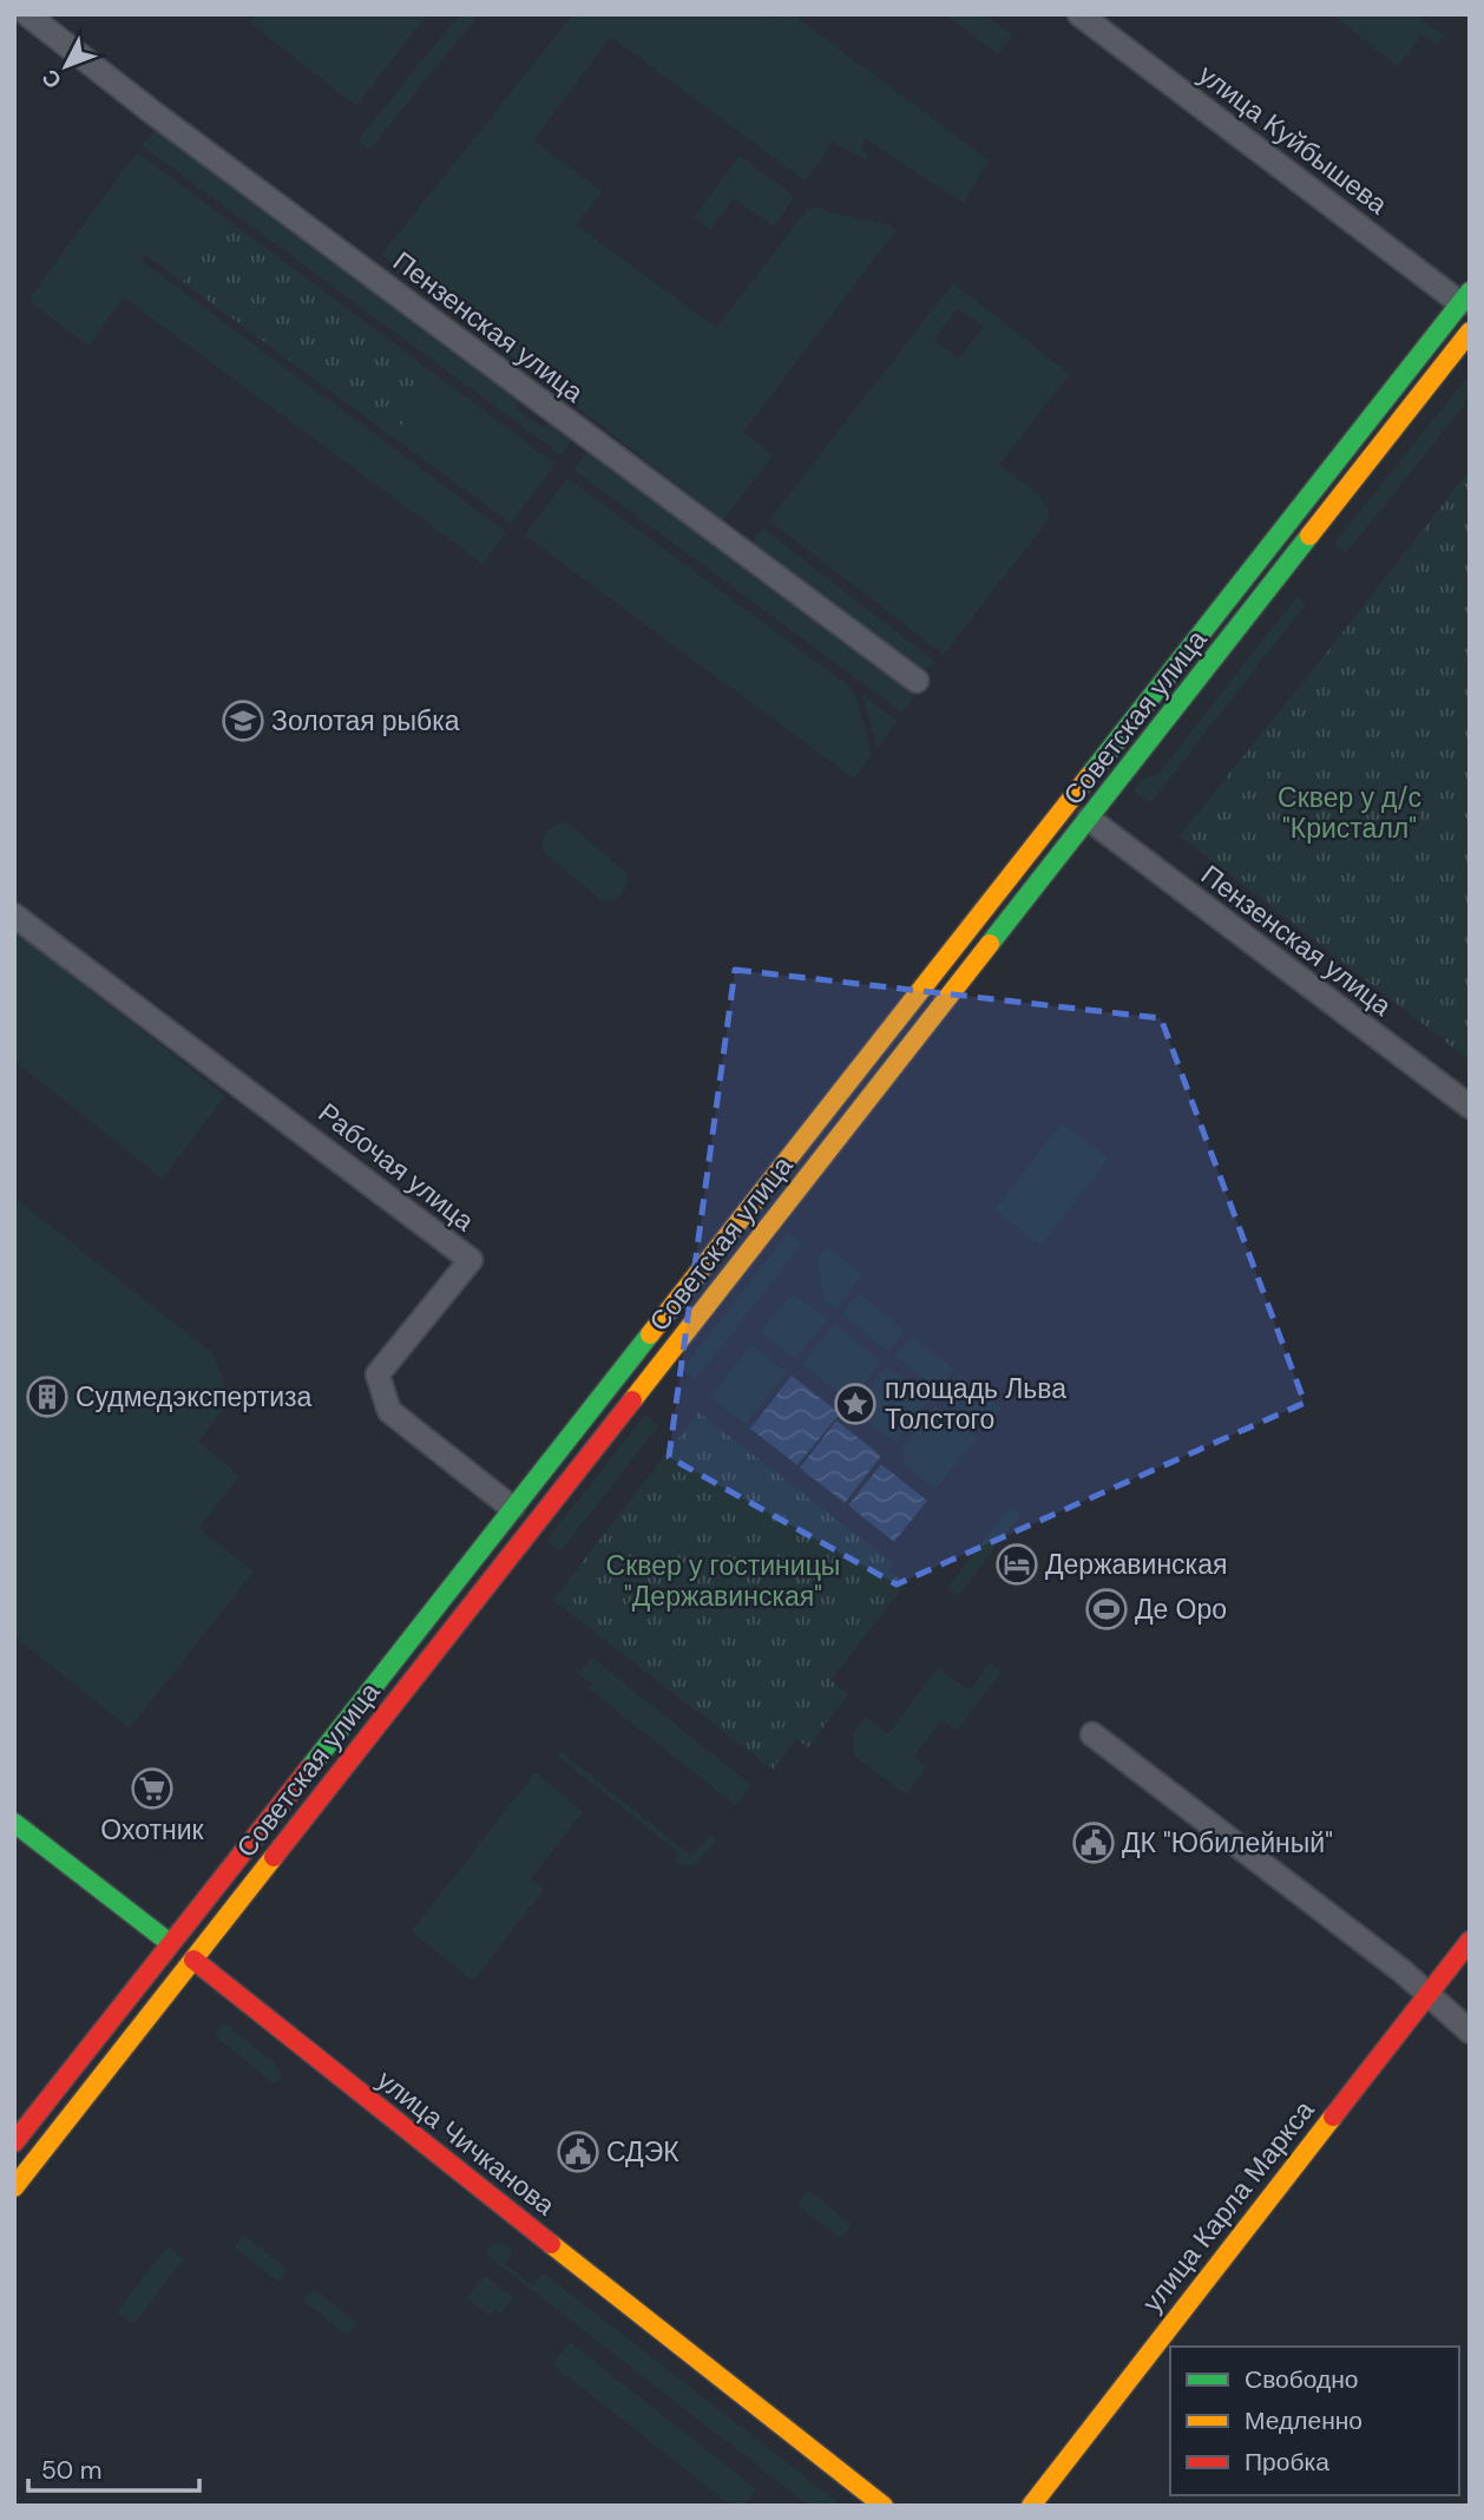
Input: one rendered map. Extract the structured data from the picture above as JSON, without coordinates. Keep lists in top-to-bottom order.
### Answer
{
  "streets": {
    "main road": ["Советская улица", "улица Чичканова", "улица Карла Маркса"],
    "street": ["улица Куйбышева", "Пензенская улица", "Рабочая улица"]
  },
  "crossings": [
    ["Пензенская улица", "Советская улица"],
    ["Советская улица", "улица Чичканова"]
  ],
  "parks": ["Сквер у д/с \"Кристалл\"", "Сквер у гостиницы \"Державинская\""],
  "places": {
    "school or university": ["Золотая рыбка"],
    "building": ["Судмедэкспертиза"],
    "place": ["площадь Льва Толстого"],
    "hotel": ["Державинская"],
    "sports": ["Де Оро"],
    "supermarket": ["Охотник"],
    "public building": ["ДК \"Юбилейный\"", "СДЭК"]
  },
  "legend": ["Свободно", "Медленно", "Пробка"],
  "scale_bar": "50 m",
  "north": "bottom left"
}
